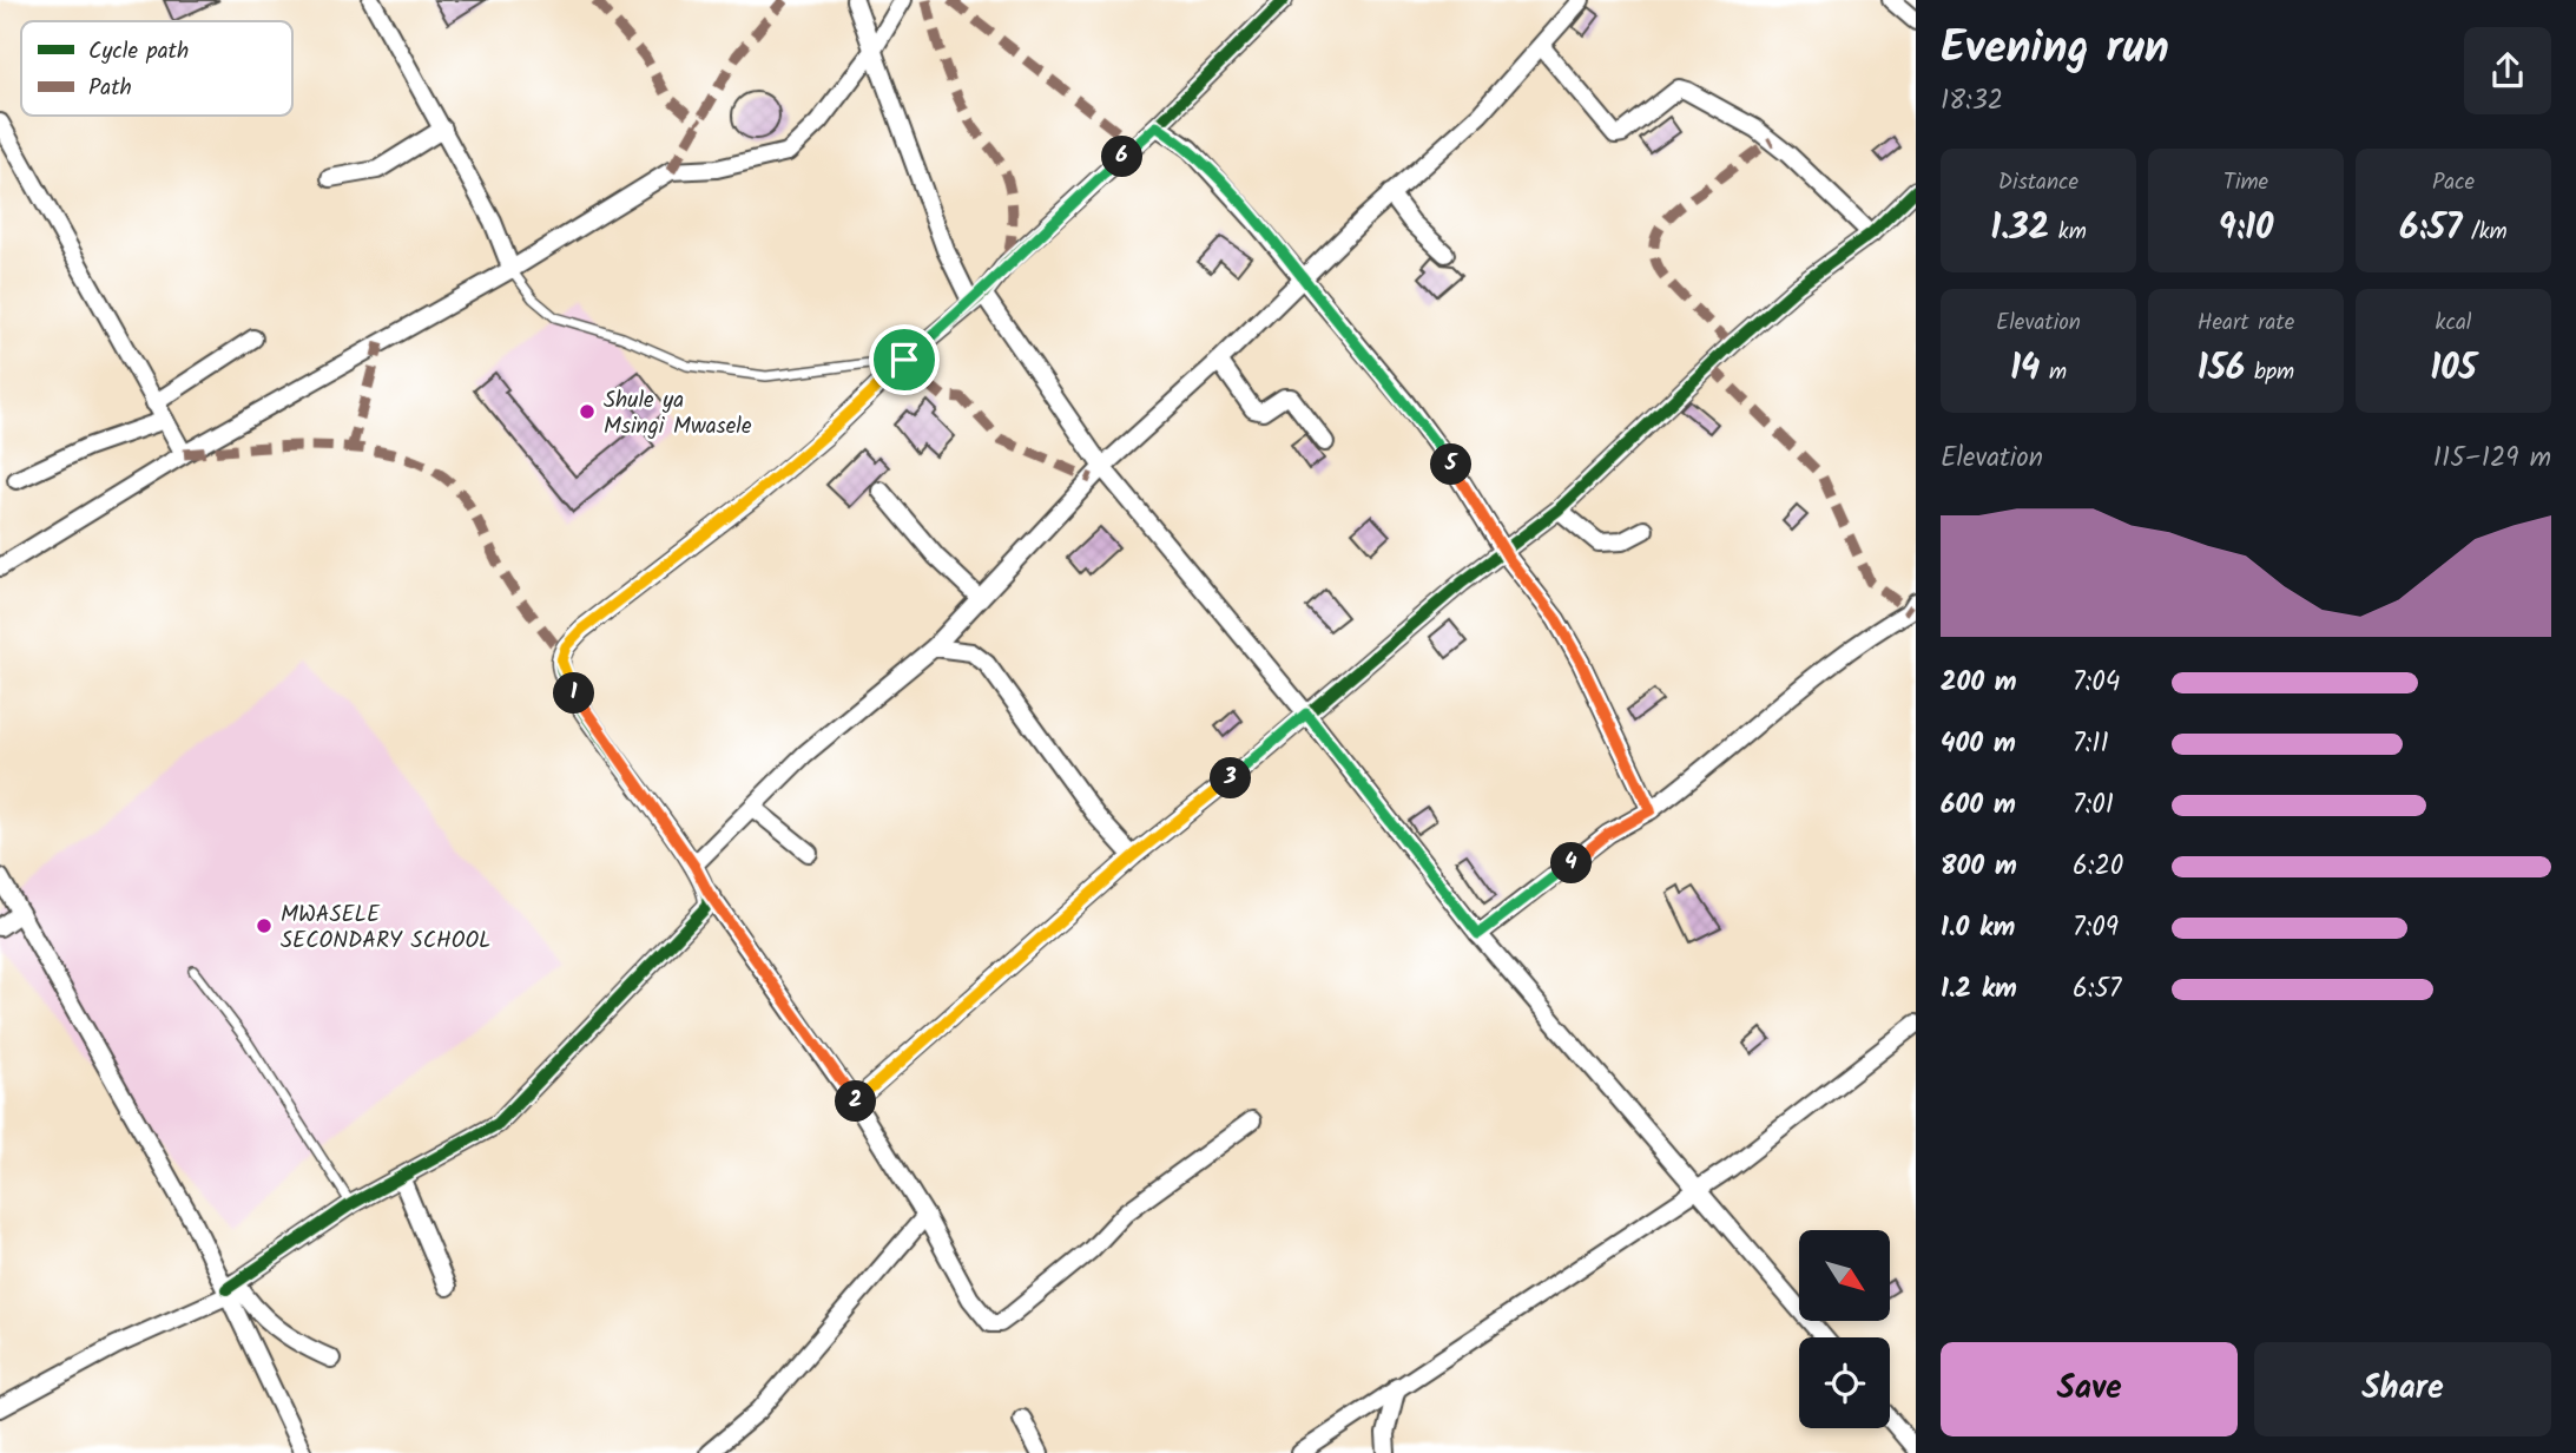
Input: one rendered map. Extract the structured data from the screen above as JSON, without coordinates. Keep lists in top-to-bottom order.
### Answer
{
  "places": ["Shule ya Msingi Mwasele", "MWASELE SECONDARY SCHOOL"],
  "legend": ["Cycle path", "Path"],
  "north": "bottom right",
  "page": {
    "heading": ["Evening run", "18:32"],
    "pins": [
      "6",
      "5",
      "1",
      "3",
      "4",
      "2"
    ],
    "stats": [
      ["Distance", "1.32 km"],
      ["Time", "9:10"],
      ["Pace", "6:57 /km"],
      ["Elevation", "14 m"],
      ["Heart rate", "156 bpm"],
      ["kcal", "105"]
    ],
    "chart": ["Elevation", "115–129 m"],
    "list": [
      {
        "name": "200 m",
        "note": "7:04"
      },
      {
        "name": "400 m",
        "note": "7:11"
      },
      {
        "name": "600 m",
        "note": "7:01"
      },
      {
        "name": "800 m",
        "note": "6:20"
      },
      {
        "name": "1.0 km",
        "note": "7:09"
      },
      {
        "name": "1.2 km",
        "note": "6:57"
      }
    ],
    "buttons": ["Save", "Share"]
  }
}
